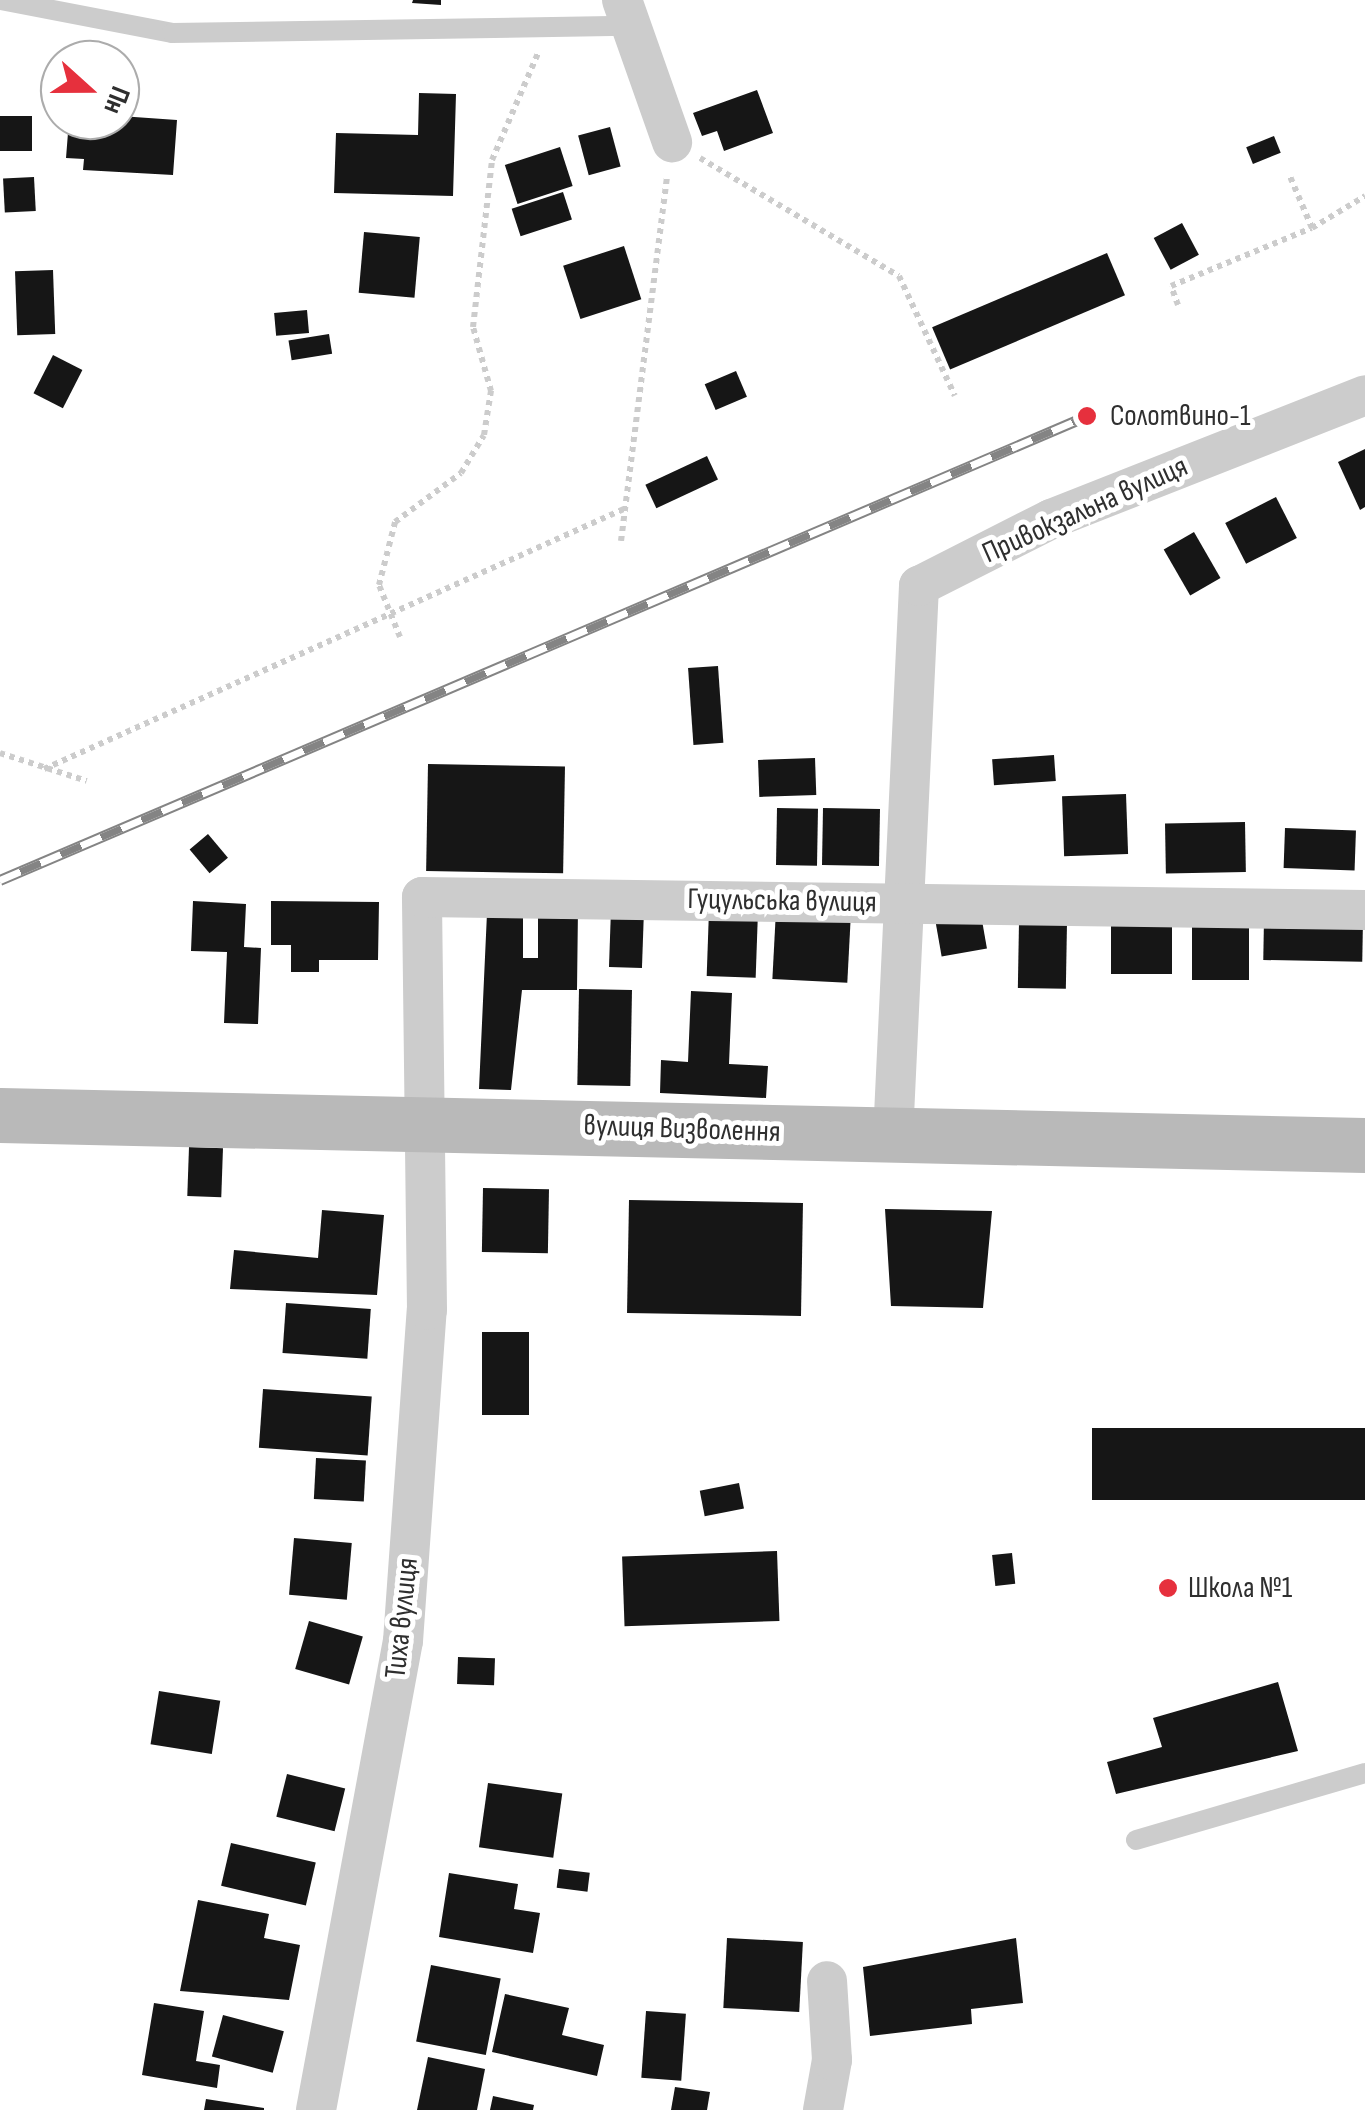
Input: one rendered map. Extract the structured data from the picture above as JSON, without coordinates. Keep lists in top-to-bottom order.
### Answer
{
  "streets": {
    "street": [
      "Привокзальна вулиця",
      "Гуцульська вулиця",
      "вулиця Визволення",
      "Тиха вулиця"
    ]
  },
  "crossings": [
    ["Привокзальна вулиця", "Гуцульська вулиця"],
    ["Гуцульська вулиця", "вулиця Визволення"],
    ["Гуцульська вулиця", "Тиха вулиця"],
    ["вулиця Визволення", "Тиха вулиця"]
  ],
  "places": ["Солотвино-1", "Школа №1"],
  "north": "right"
}
